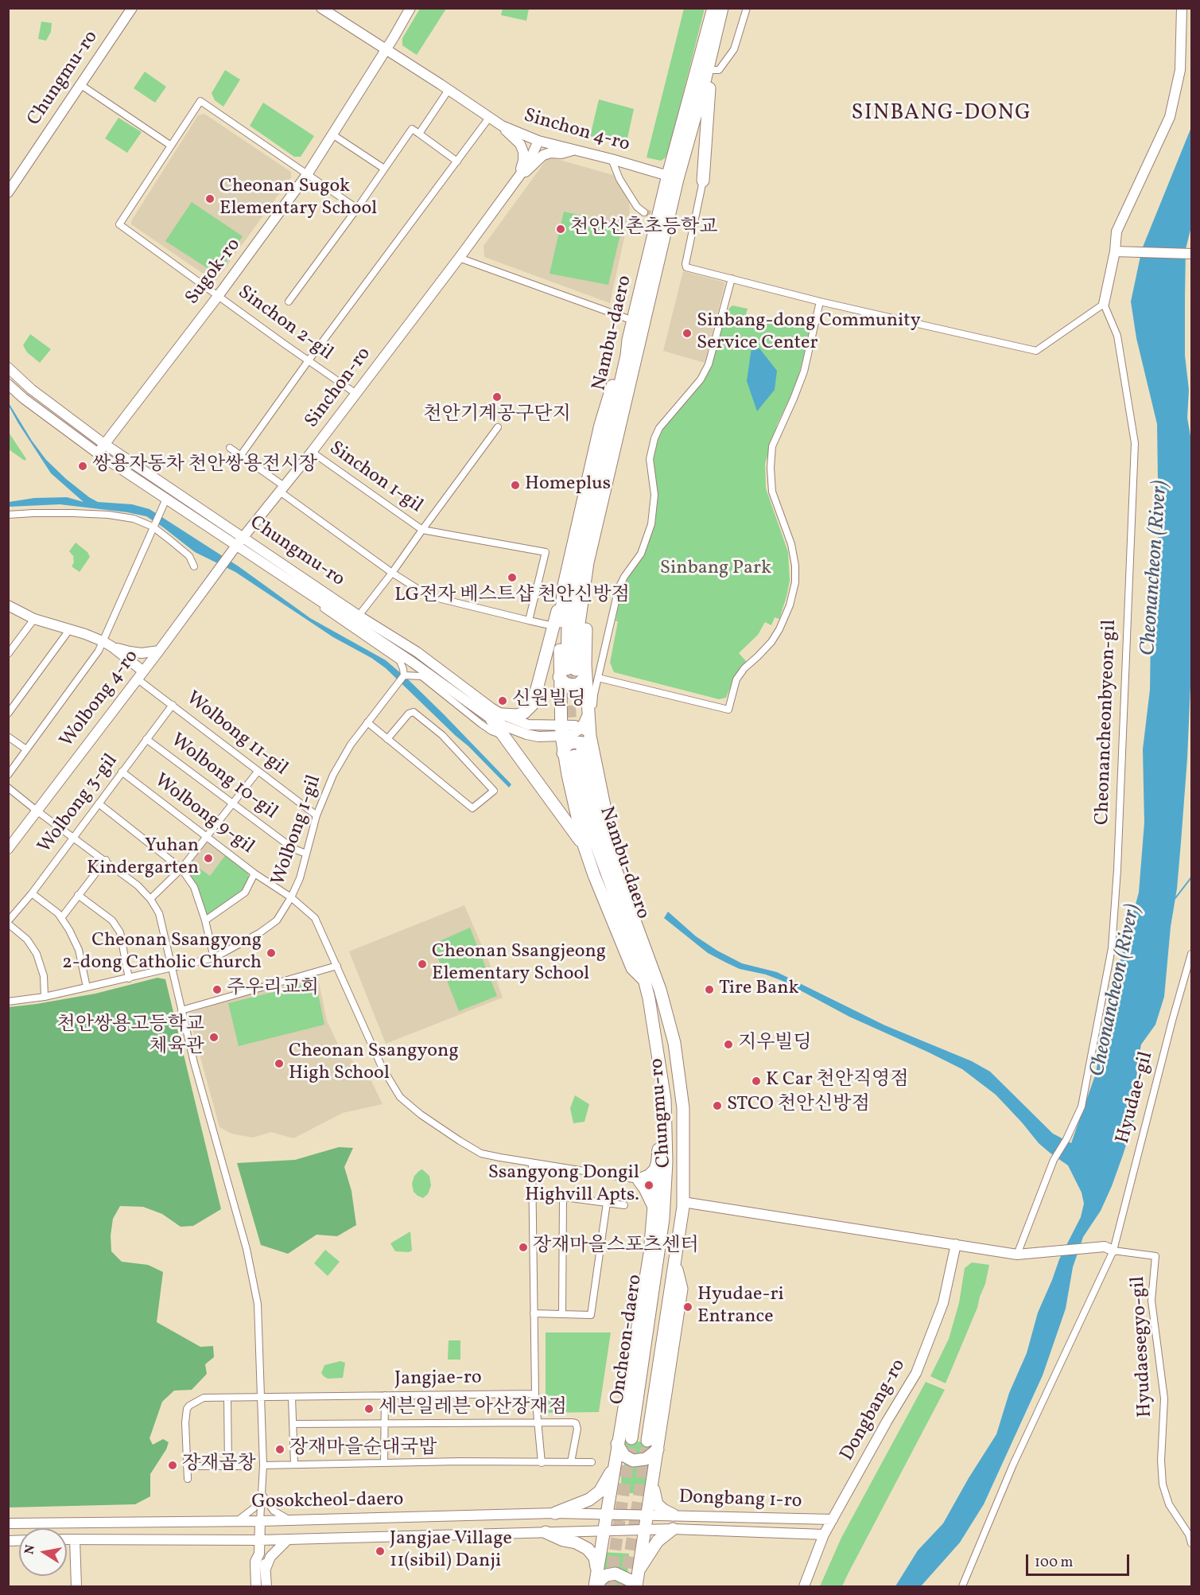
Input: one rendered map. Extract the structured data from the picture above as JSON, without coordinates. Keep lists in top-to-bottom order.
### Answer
{
  "streets": {
    "highway": ["Chungmu-ro", "Nambu-daero", "Oncheon-daero"],
    "street": [
      "Sinchon 4-ro",
      "Sugok-ro",
      "Sinchon 2-gil",
      "Sinchon-ro",
      "Sinchon 1-gil",
      "Wolbong 4-ro",
      "Cheonancheonbyeon-gil",
      "Wolbong 11-gil",
      "Wolbong 10-gil",
      "Wolbong 3-gil",
      "Wolbong 9-gil",
      "Wolbong 1-gil",
      "Hyudae-gil",
      "Hyudaesegyo-gil",
      "Jangjae-ro",
      "Dongbang-ro",
      "Dongbang 1-ro",
      "Gosokcheol-daero"
    ]
  },
  "crossings": [
    ["Chungmu-ro", "Sugok-ro"],
    ["Chungmu-ro", "Nambu-daero"],
    ["Chungmu-ro", "Sinchon-ro"],
    ["Chungmu-ro", "Sinchon 1-gil"],
    ["Chungmu-ro", "Wolbong 4-ro"],
    ["Chungmu-ro", "Oncheon-daero"],
    ["Sinchon 4-ro", "Sugok-ro"],
    ["Sinchon 4-ro", "Nambu-daero"],
    ["Sinchon 4-ro", "Sinchon-ro"],
    ["Sugok-ro", "Sinchon 2-gil"],
    ["Sinchon 2-gil", "Sinchon-ro"],
    ["Sinchon-ro", "Sinchon 1-gil"],
    ["Wolbong 4-ro", "Wolbong 11-gil"],
    ["Wolbong 11-gil", "Wolbong 3-gil"],
    ["Wolbong 11-gil", "Wolbong 1-gil"],
    ["Wolbong 10-gil", "Wolbong 3-gil"],
    ["Wolbong 10-gil", "Wolbong 1-gil"],
    ["Wolbong 3-gil", "Wolbong 9-gil"],
    ["Wolbong 9-gil", "Wolbong 1-gil"],
    ["Hyudae-gil", "Hyudaesegyo-gil"],
    ["Dongbang-ro", "Dongbang 1-ro"],
    ["Dongbang 1-ro", "Gosokcheol-daero"]
  ],
  "districts": ["SINBANG-DONG"],
  "water": ["Cheonancheon (River)"],
  "parks": ["Sinbang Park"],
  "places": [
    "Cheonan Sugok Elementary School",
    "천안신촌초등학교",
    "Sinbang-dong Community Service Center",
    "천안기계공구단지",
    "쌍용자동차 천안쌍용전시장",
    "Homeplus",
    "LG전자 베스트샵 천안신방점",
    "신원빌딩",
    "Yuhan Kindergarten",
    "Cheonan Ssangyong 2-dong Catholic Church",
    "Cheonan Ssangjeong Elementary School",
    "주우리교회",
    "Tire Bank",
    "천안쌍용고등학교 체육관",
    "지우빌딩",
    "Cheonan Ssangyong High School",
    "K Car 천안직영점",
    "STCO 천안신방점",
    "Ssangyong Dongil Highvill Apts.",
    "장재마을스포츠센터",
    "Hyudae-ri Entrance",
    "세븐일레븐 아산장재점",
    "장재마을순대국밥",
    "장재곱창",
    "Jangjae Village 11(sibil) Danji"
  ],
  "scale_bar": "100 m",
  "north": "left"
}
